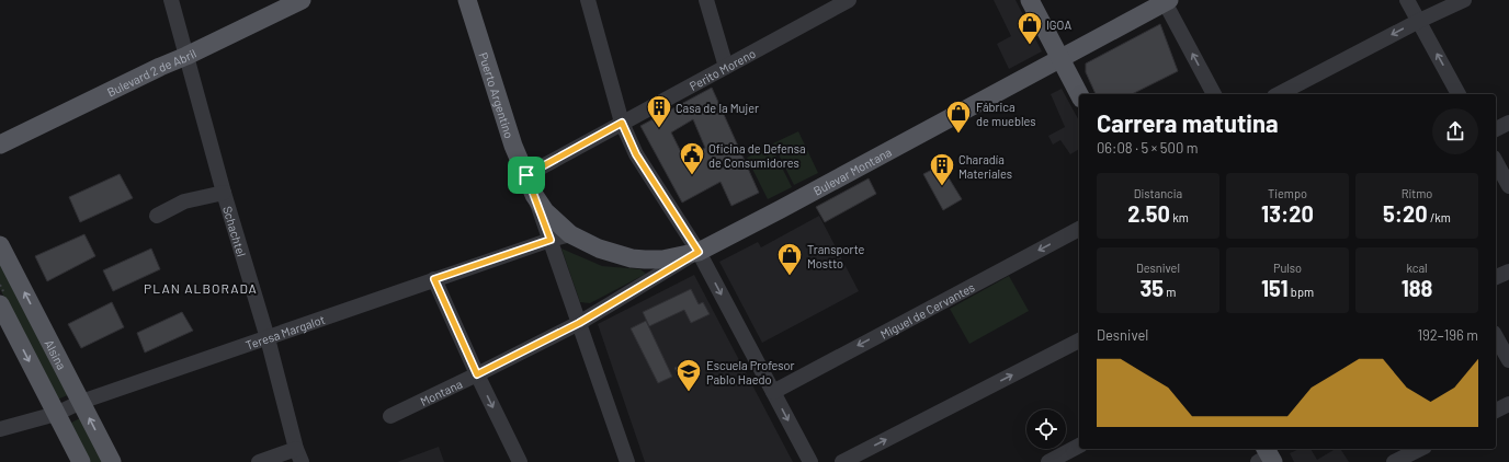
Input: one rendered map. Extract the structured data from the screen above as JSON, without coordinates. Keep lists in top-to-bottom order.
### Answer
{
  "streets": {
    "main road": [
      "Bulevard 2 de Abril",
      "Puerto Argentino",
      "Bulevar Montana",
      "Alsina"
    ],
    "street": [
      "Perito Moreno",
      "Schachtel",
      "Miguel de Cervantes",
      "Teresa Margalot",
      "Montana"
    ]
  },
  "crossings": [
    ["Perito Moreno", "Puerto Argentino"],
    ["Bulevard 2 de Abril", "Schachtel"],
    ["Puerto Argentino", "Bulevar Montana"],
    ["Puerto Argentino", "Teresa Margalot"],
    ["Puerto Argentino", "Montana"],
    ["Bulevar Montana", "Teresa Margalot"],
    ["Bulevar Montana", "Montana"],
    ["Schachtel", "Teresa Margalot"],
    ["Teresa Margalot", "Alsina"]
  ],
  "districts": ["PLAN ALBORADA"],
  "places": {
    "shop": ["IGOA", "Fábrica de muebles", "Transporte Mostto"],
    "building": ["Casa de la Mujer", "Charadía Materiales"],
    "public building": ["Oficina de Defensa de Consumidores"],
    "school or university": ["Escuela Profesor Pablo Haedo"]
  },
  "page": {
    "heading": ["Carrera matutina", "06:08 · 5 × 500 m"],
    "stats": [
      ["Distancia", "2.50 km"],
      ["Tiempo", "13:20"],
      ["Ritmo", "5:20 /km"],
      ["Desnivel", "35 m"],
      ["Pulso", "151 bpm"],
      ["kcal", "188"]
    ],
    "chart": ["Desnivel", "192–196 m"]
  }
}
